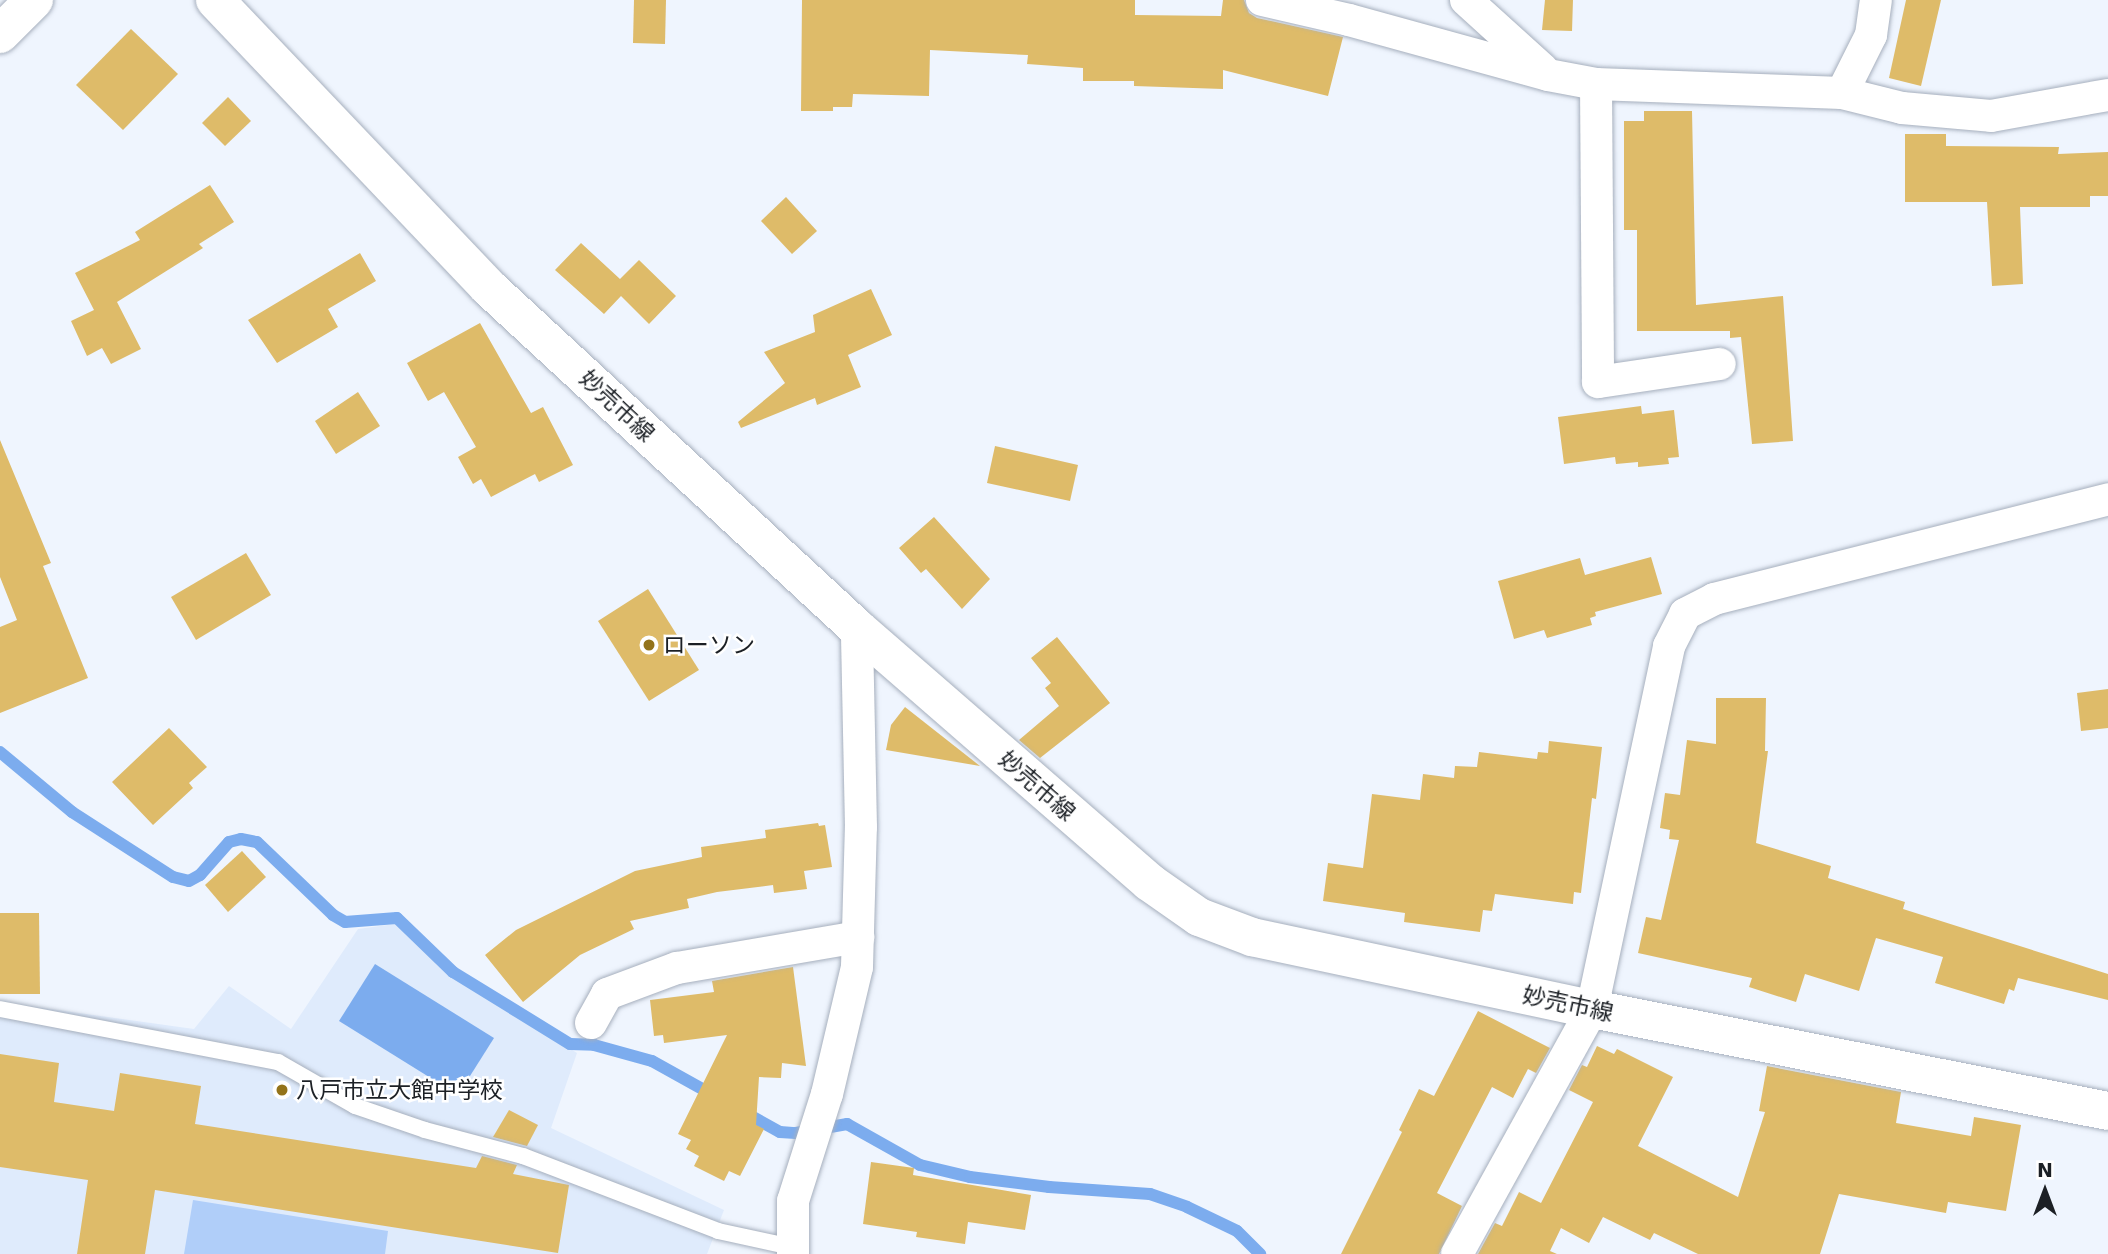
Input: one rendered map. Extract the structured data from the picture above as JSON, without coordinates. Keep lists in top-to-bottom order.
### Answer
{
  "streets": {
    "main road": ["妙売市線"]
  },
  "places": ["ローソン", "八戸市立大館中学校"],
  "north": "top"
}
